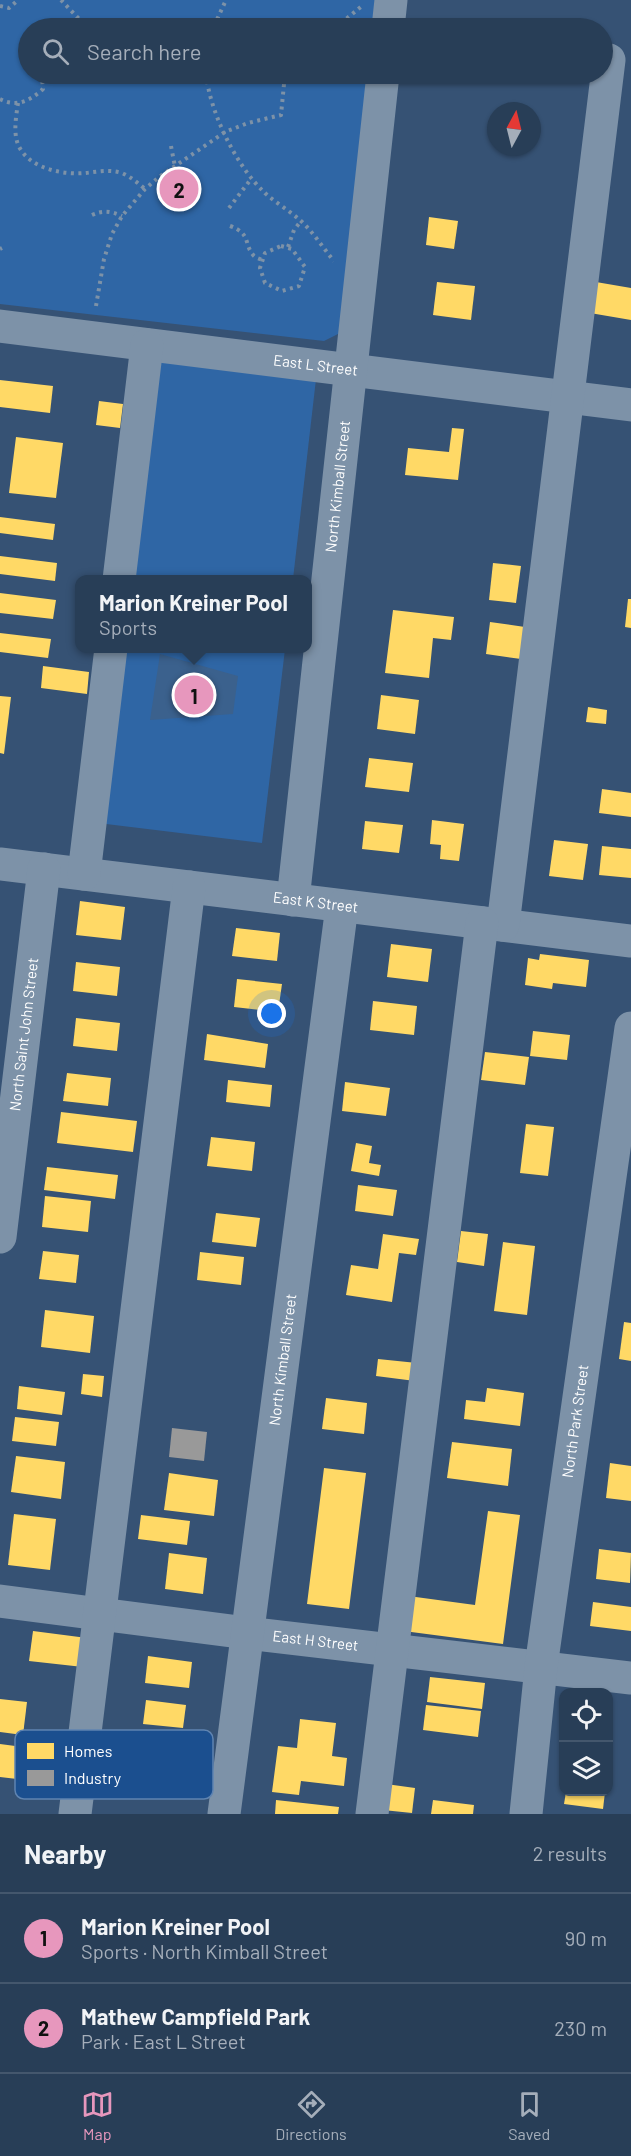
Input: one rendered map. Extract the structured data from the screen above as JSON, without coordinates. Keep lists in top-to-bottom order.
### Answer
{
  "streets": {
    "street": [
      "East L Street",
      "North Kimball Street",
      "East K Street",
      "North Saint John Street",
      "North Park Street",
      "East H Street"
    ]
  },
  "crossings": [
    ["East L Street", "North Kimball Street"],
    ["North Kimball Street", "East K Street"],
    ["North Kimball Street", "East H Street"],
    ["East K Street", "North Saint John Street"],
    ["North Park Street", "East H Street"]
  ],
  "legend": ["Homes", "Industry"],
  "north": "top",
  "page": {
    "search": "Search here",
    "pins": ["2", "1"],
    "popup": ["Marion Kreiner Pool", "Sports"],
    "heading": ["Nearby", "2 results"],
    "list": [
      {
        "mark": "1",
        "name": "Marion Kreiner Pool",
        "note": "Sports · North Kimball Street",
        "value": "90 m"
      },
      {
        "mark": "2",
        "name": "Mathew Campfield Park",
        "note": "Park · East L Street",
        "value": "230 m"
      }
    ],
    "nav": ["Map", "Directions", "Saved"]
  }
}
